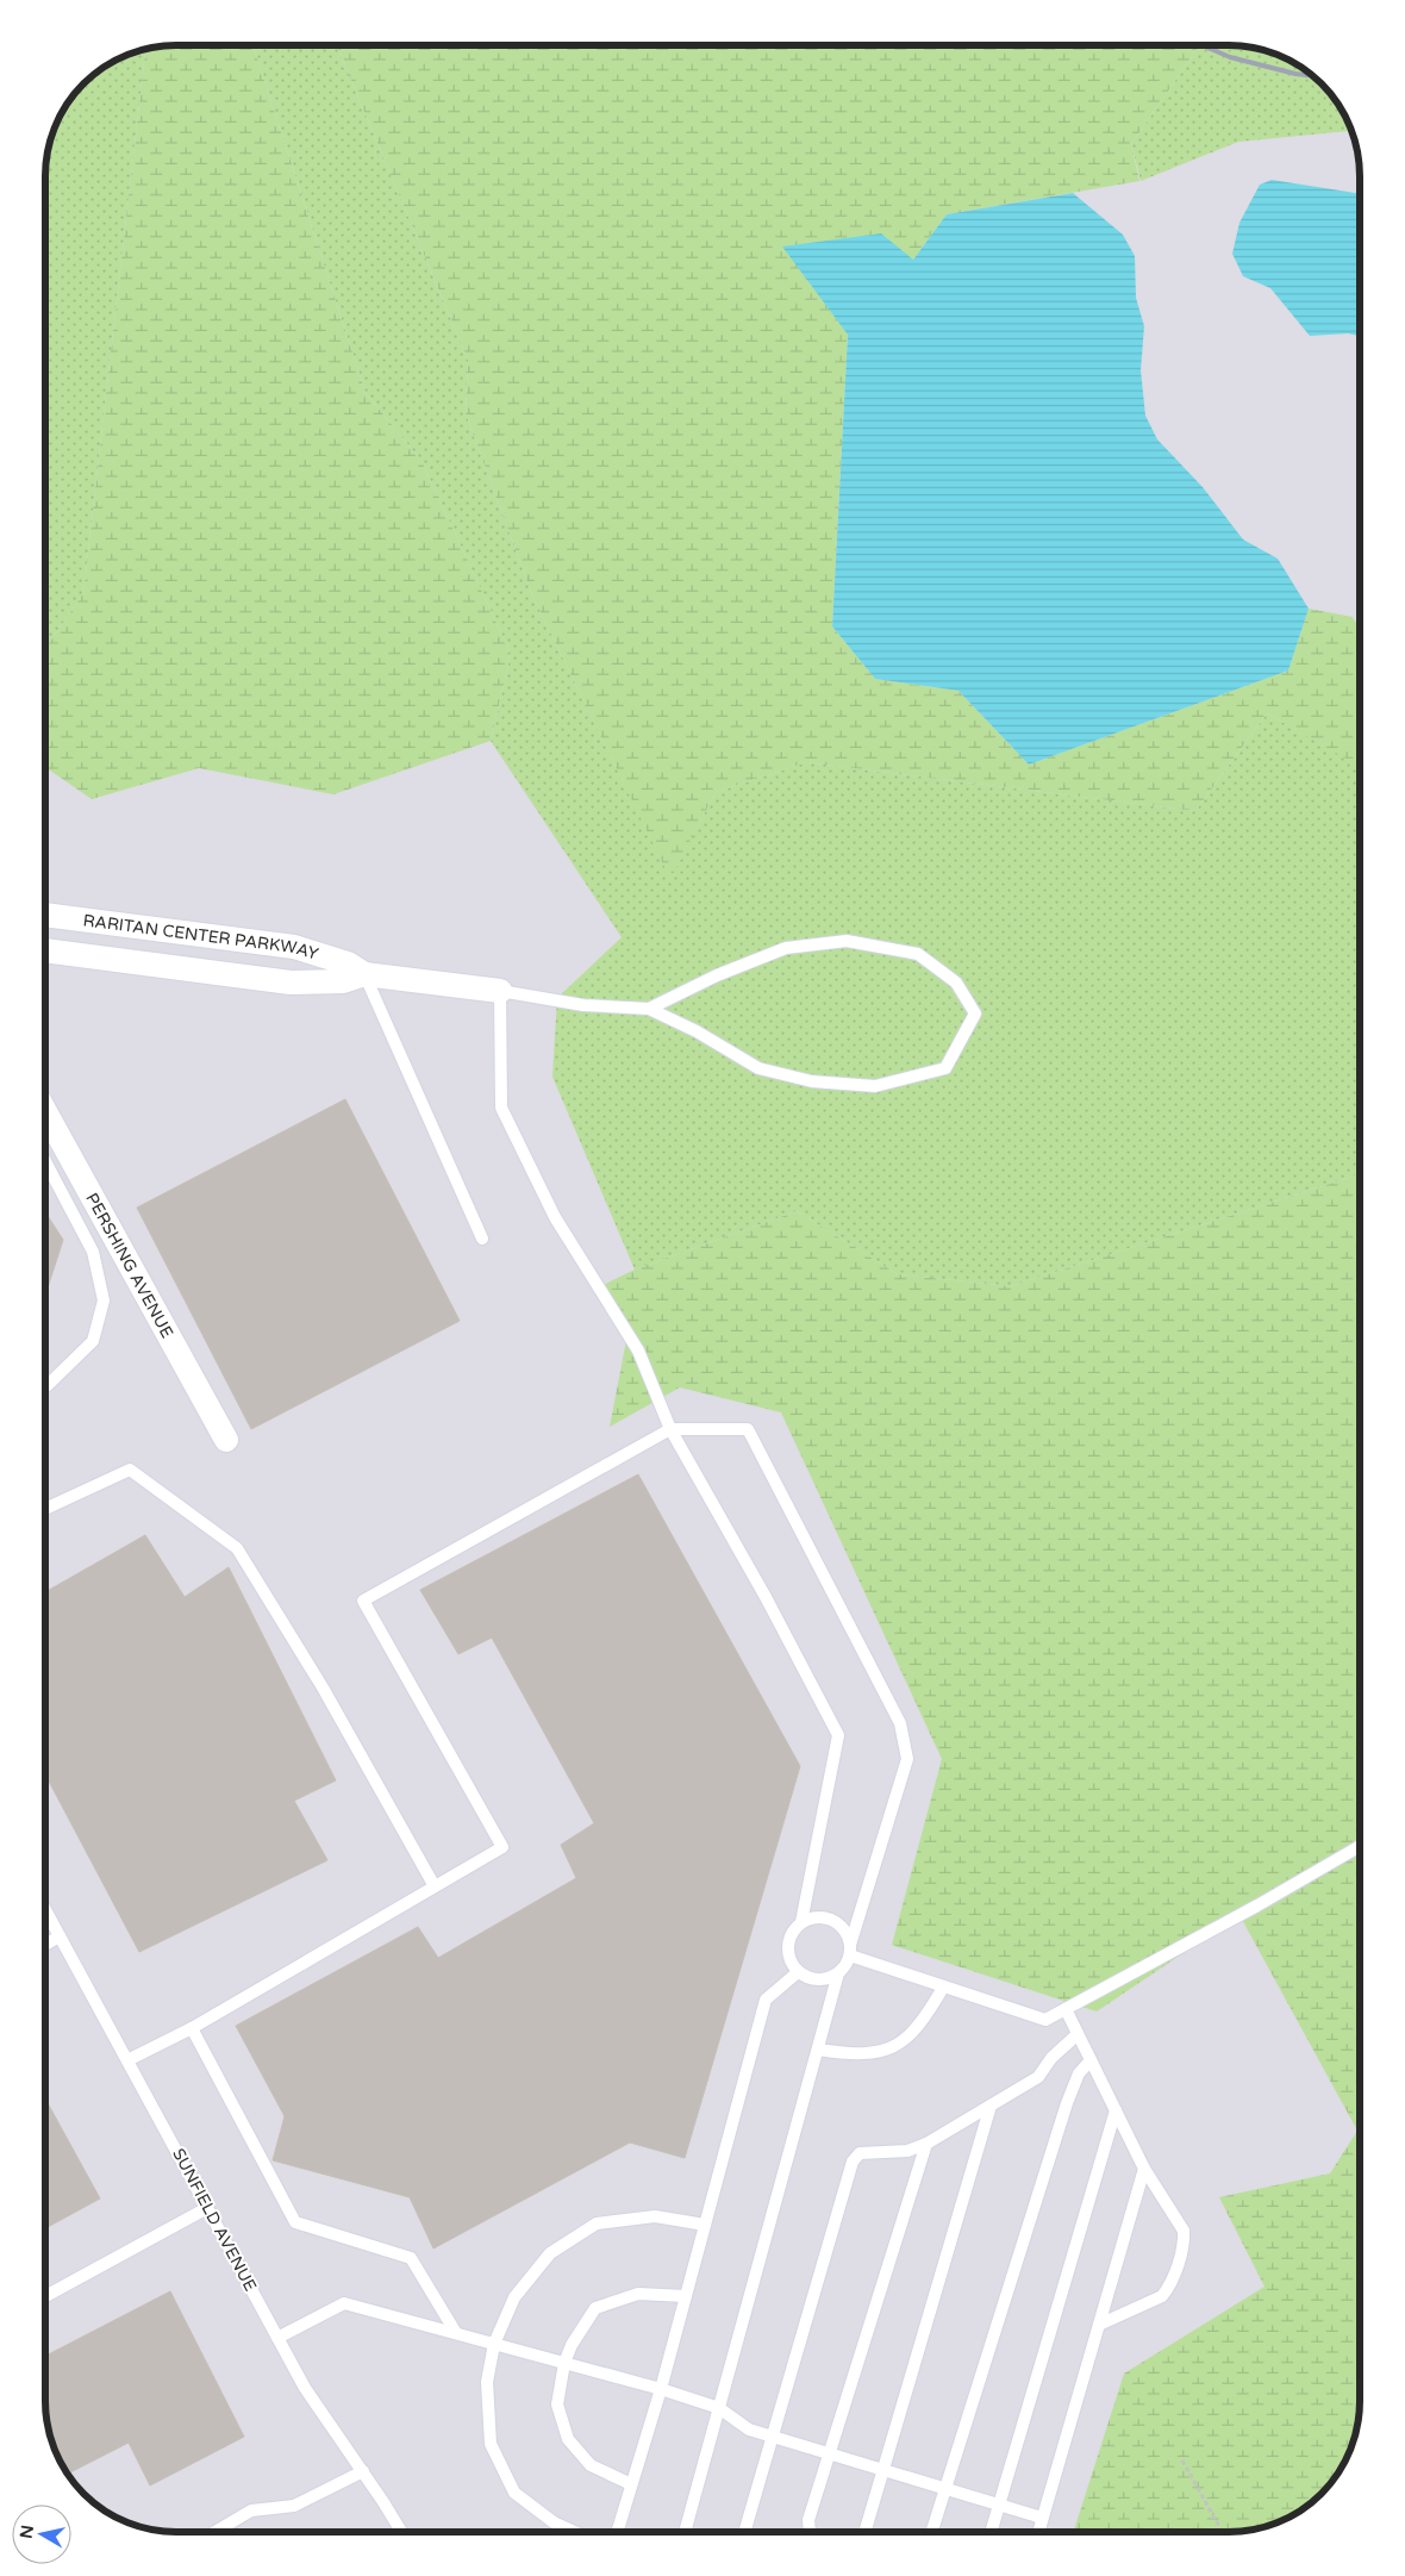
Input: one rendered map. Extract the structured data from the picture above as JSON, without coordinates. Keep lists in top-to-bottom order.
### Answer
{
  "streets": {
    "street": ["RARITAN CENTER PARKWAY", "PERSHING AVENUE"],
    "lane": ["SUNFIELD AVENUE"]
  },
  "north": "left"
}
